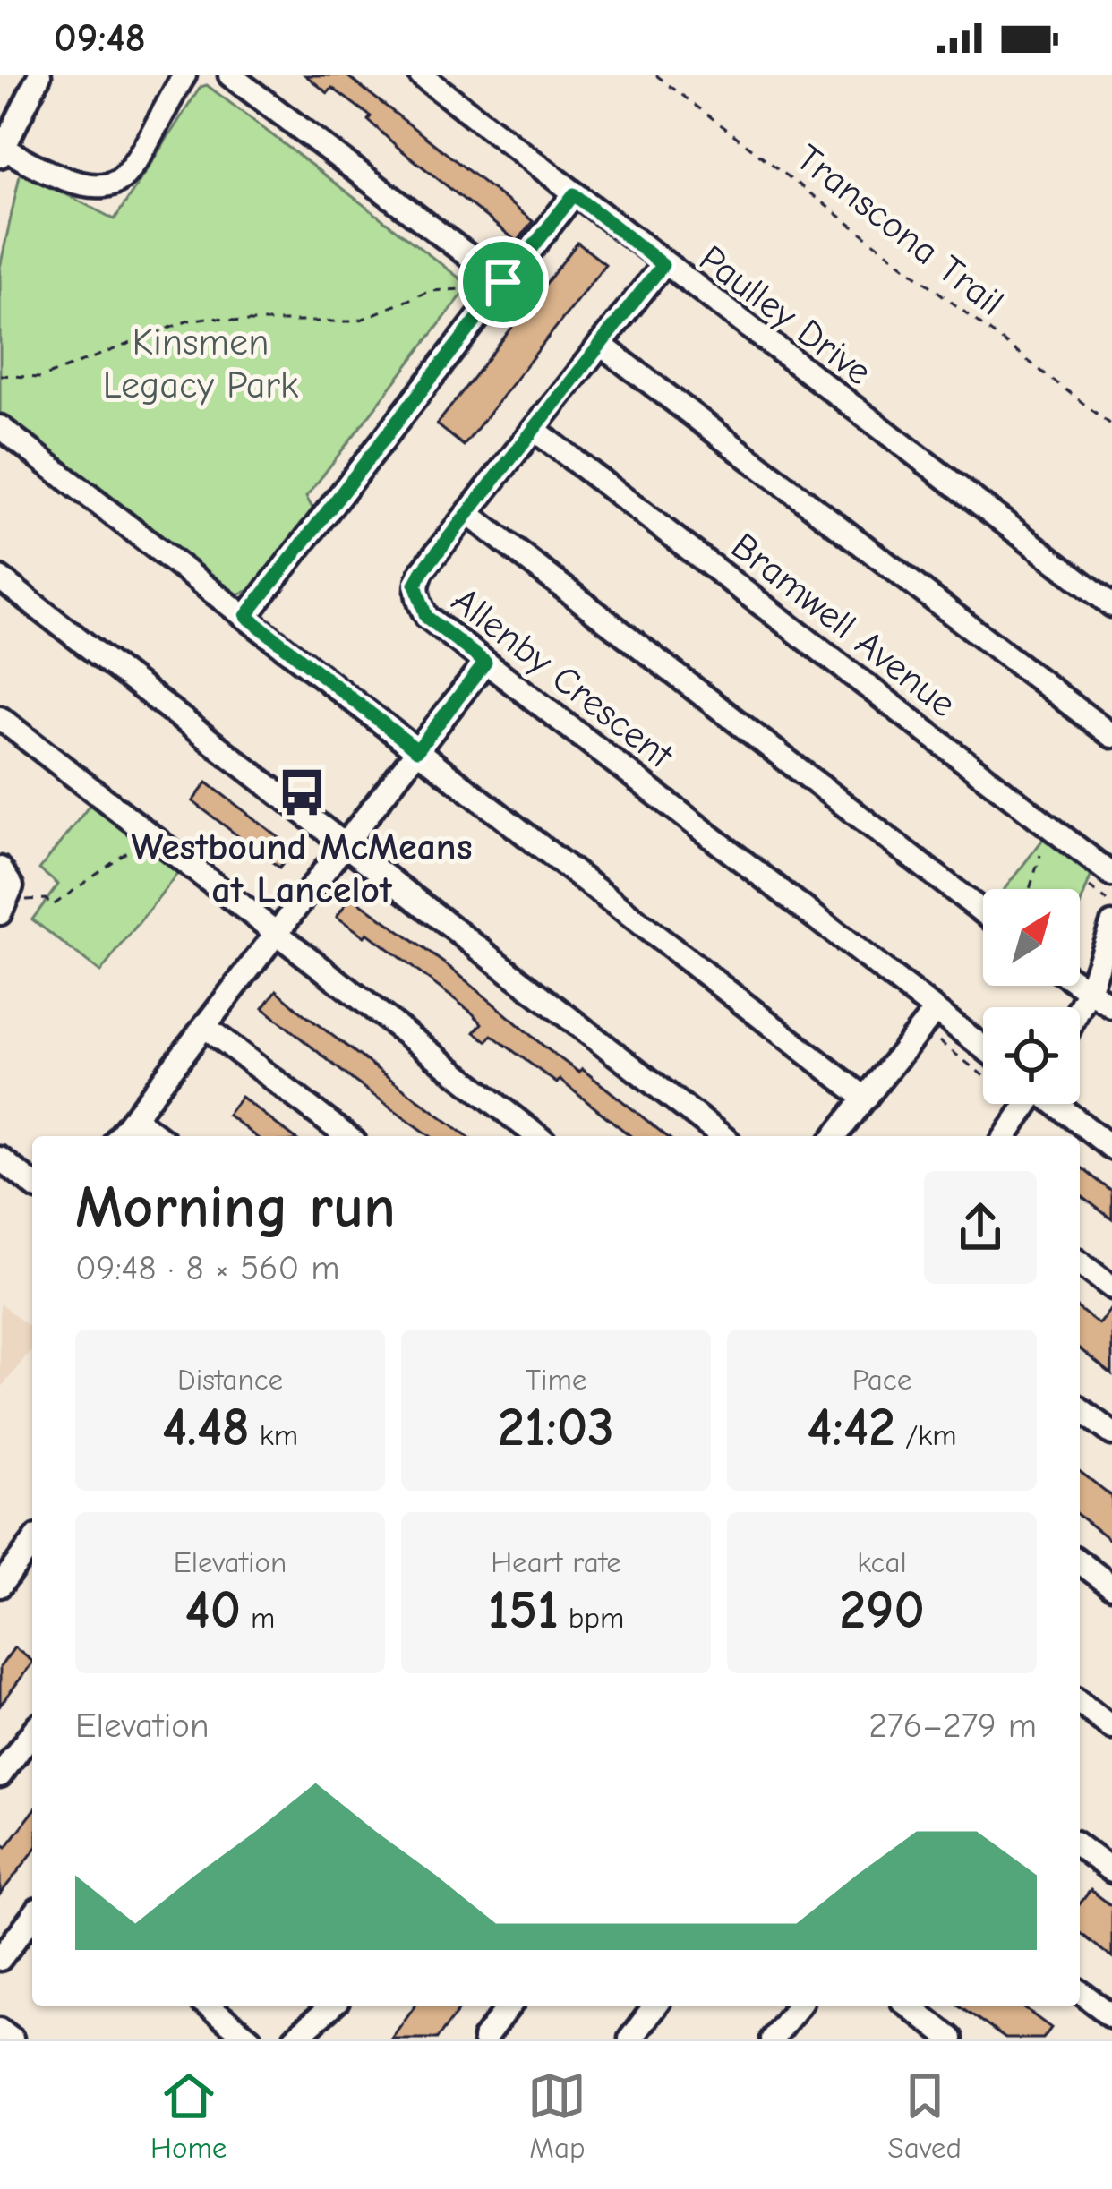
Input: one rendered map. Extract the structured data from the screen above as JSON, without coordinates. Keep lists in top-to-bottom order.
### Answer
{
  "streets": {
    "street": ["Paulley Drive", "Bramwell Avenue", "Allenby Crescent"],
    "path": ["Transcona Trail"]
  },
  "crossings": [
    ["Paulley Drive", "Allenby Crescent"],
    ["Bramwell Avenue", "Allenby Crescent"]
  ],
  "parks": ["Kinsmen Legacy Park"],
  "places": {
    "bus stop": ["Westbound McMeans at Lancelot"]
  },
  "north": "top right",
  "page": {
    "status": "09:48",
    "heading": ["Morning run", "09:48 · 8 × 560 m"],
    "stats": [
      ["Distance", "4.48 km"],
      ["Time", "21:03"],
      ["Pace", "4:42 /km"],
      ["Elevation", "40 m"],
      ["Heart rate", "151 bpm"],
      ["kcal", "290"]
    ],
    "chart": ["Elevation", "276–279 m"],
    "tabs": ["Home", "Map", "Saved"]
  }
}
